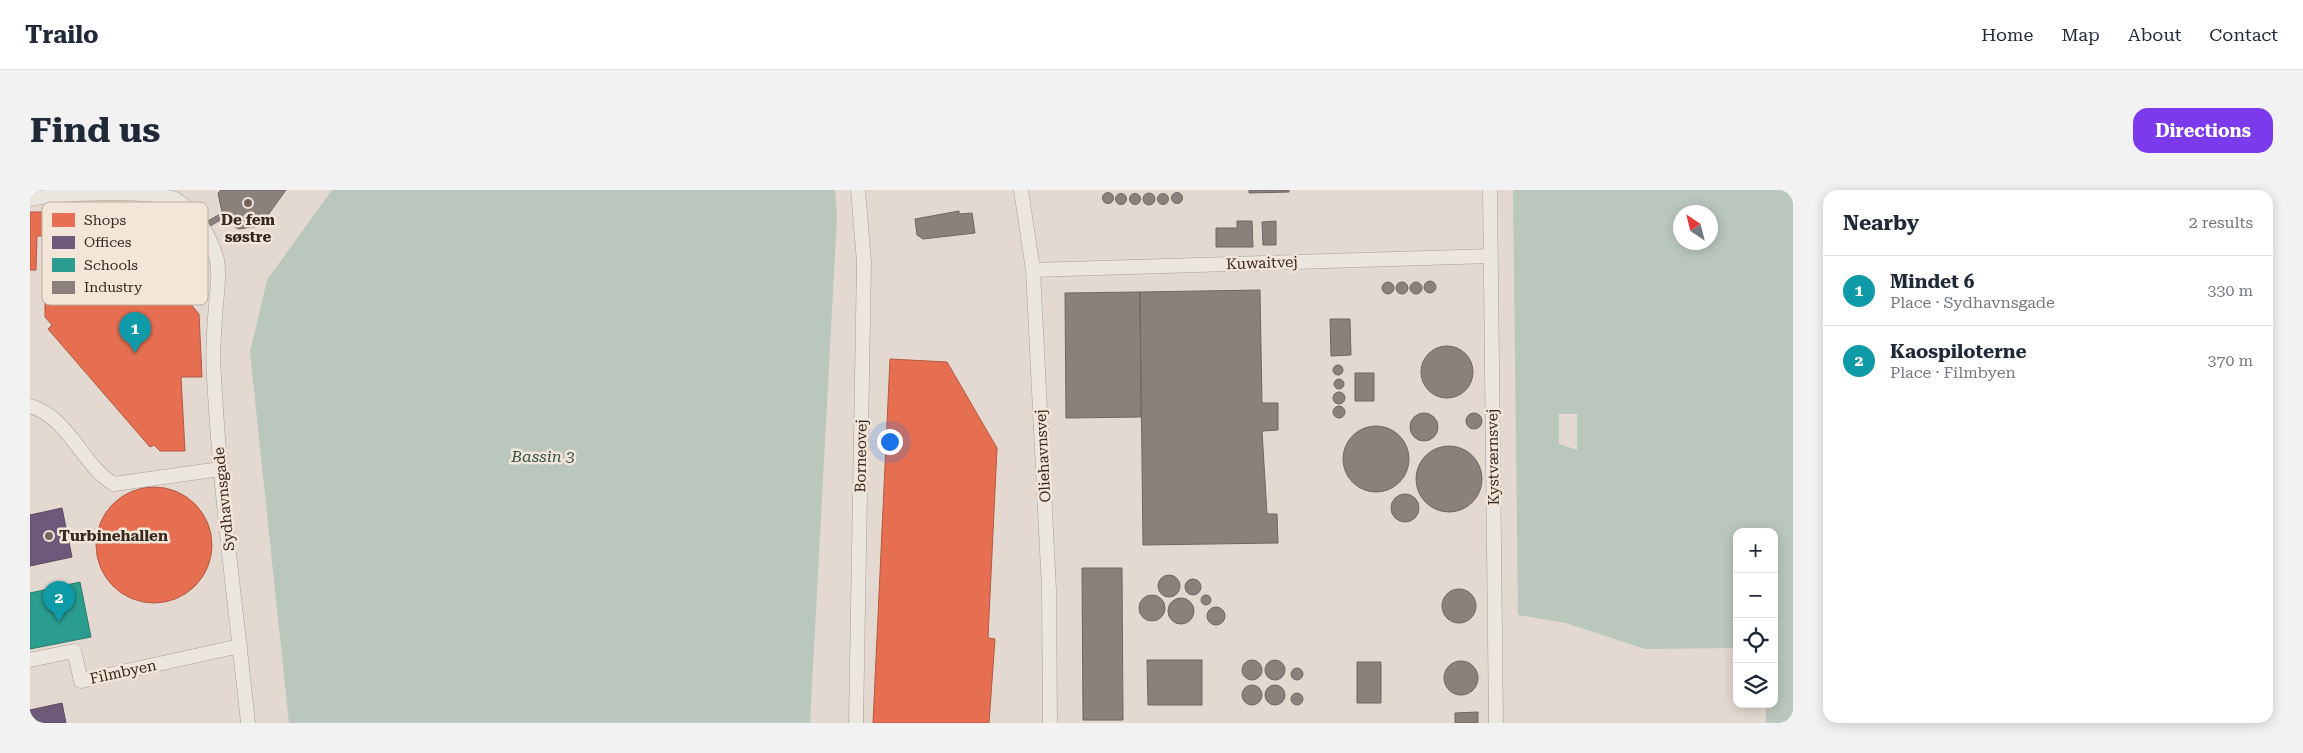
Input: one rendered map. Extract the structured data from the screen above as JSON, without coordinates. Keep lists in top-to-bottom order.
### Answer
{
  "streets": {
    "street": [
      "Kuwaitvej",
      "Borneovej",
      "Oliehavnsvej",
      "Kystværnsvej",
      "Sydhavnsgade",
      "Filmbyen"
    ]
  },
  "crossings": [
    ["Kuwaitvej", "Oliehavnsvej"],
    ["Kuwaitvej", "Kystværnsvej"],
    ["Sydhavnsgade", "Filmbyen"]
  ],
  "water": ["Bassin 3"],
  "places": ["De fem søstre", "Turbinehallen"],
  "legend": [
    "Shops",
    "Offices",
    "Schools",
    "Industry"
  ],
  "north": "top left",
  "page": {
    "header": "Trailo",
    "nav": [
      "Home",
      "Map",
      "About",
      "Contact"
    ],
    "buttons": "Directions",
    "title": "Find us",
    "heading": ["Nearby", "2 results"],
    "list": [
      {
        "mark": "1",
        "name": "Mindet 6",
        "note": "Place · Sydhavnsgade",
        "value": "330 m"
      },
      {
        "mark": "2",
        "name": "Kaospiloterne",
        "note": "Place · Filmbyen",
        "value": "370 m"
      }
    ],
    "pins": ["1", "2"],
    "map_buttons": ["+", "−"]
  }
}
